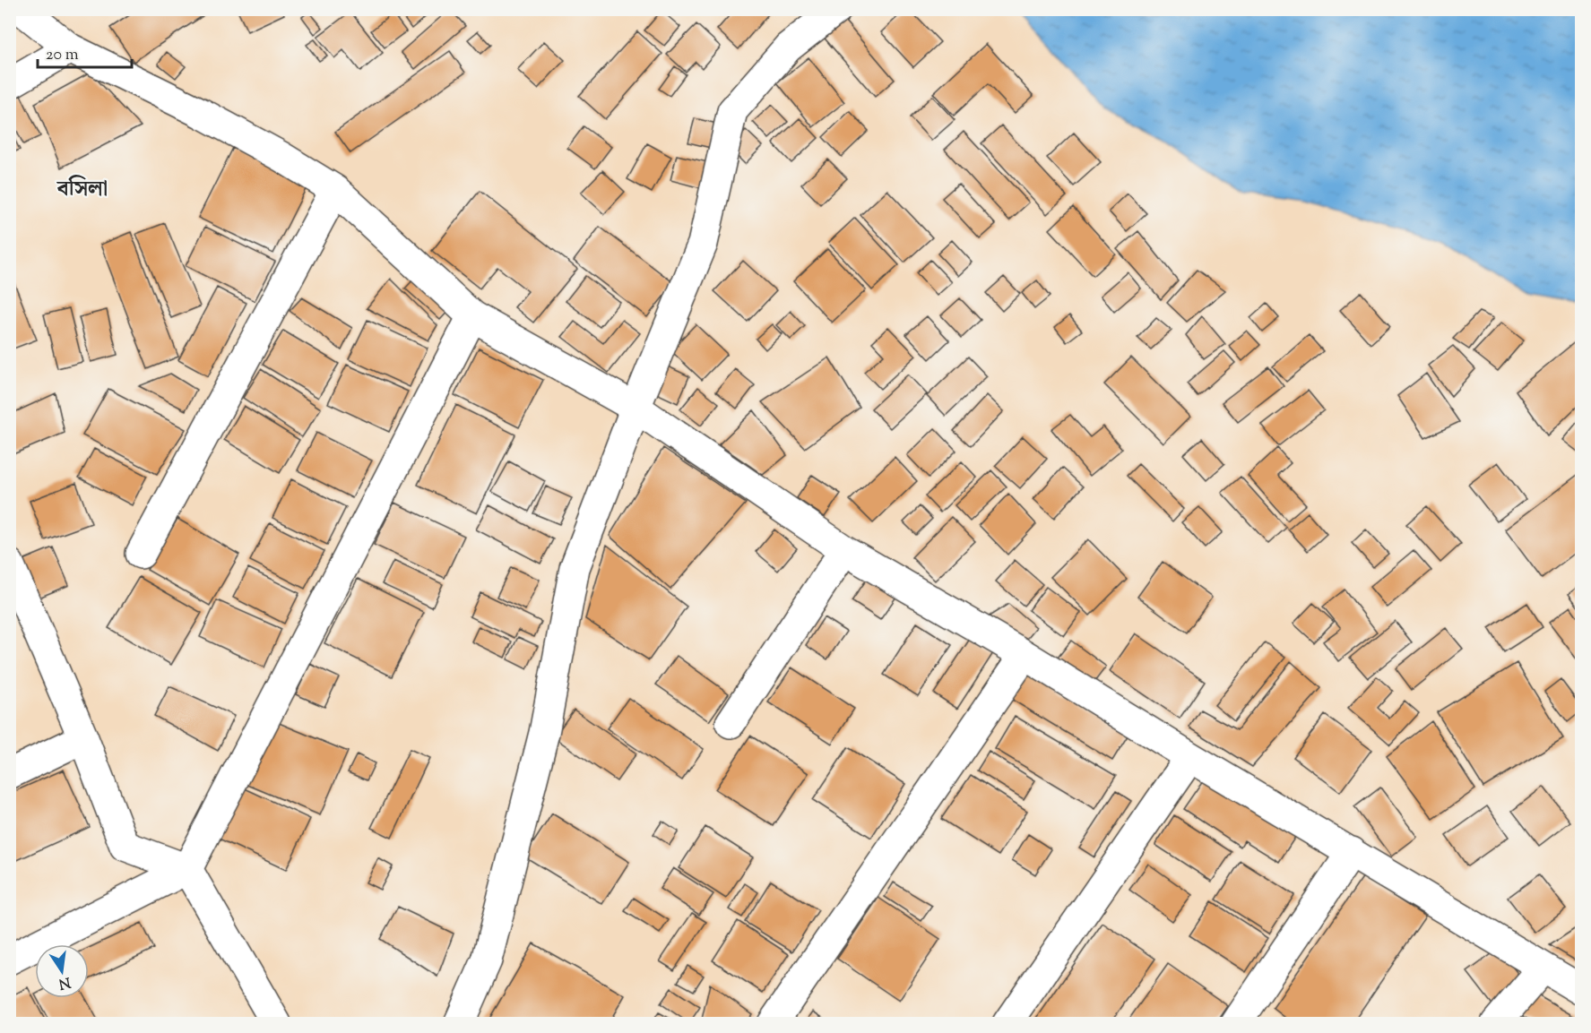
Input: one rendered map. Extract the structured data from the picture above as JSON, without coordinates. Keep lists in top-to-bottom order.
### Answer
{
  "districts": ["বসিলা"],
  "scale_bar": "20 m",
  "north": "bottom"
}
